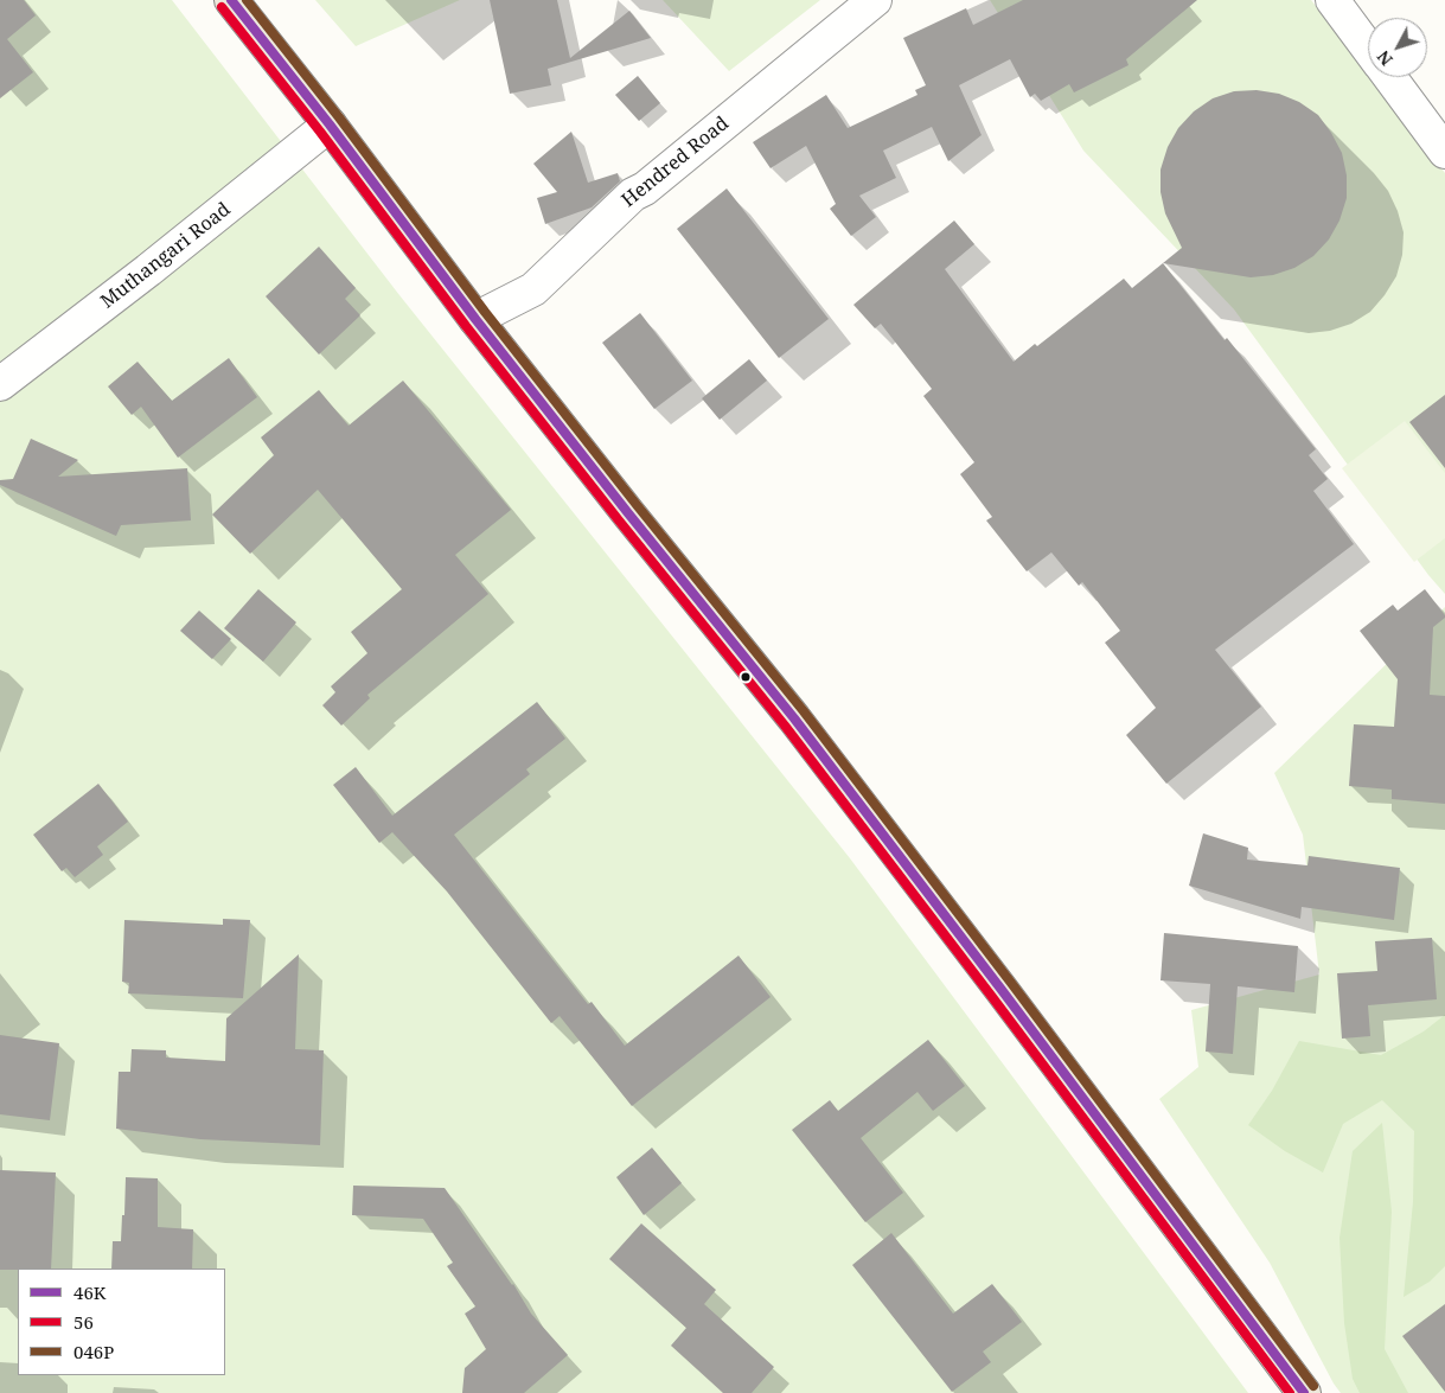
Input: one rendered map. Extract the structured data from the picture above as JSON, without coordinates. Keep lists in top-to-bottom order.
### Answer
{
  "streets": {
    "street": ["Hendred Road", "Muthangari Road"]
  },
  "lines": ["transit line 46K", "transit line 046P", "transit line 56"],
  "legend": ["46K", "56", "046P"],
  "north": "bottom left"
}
